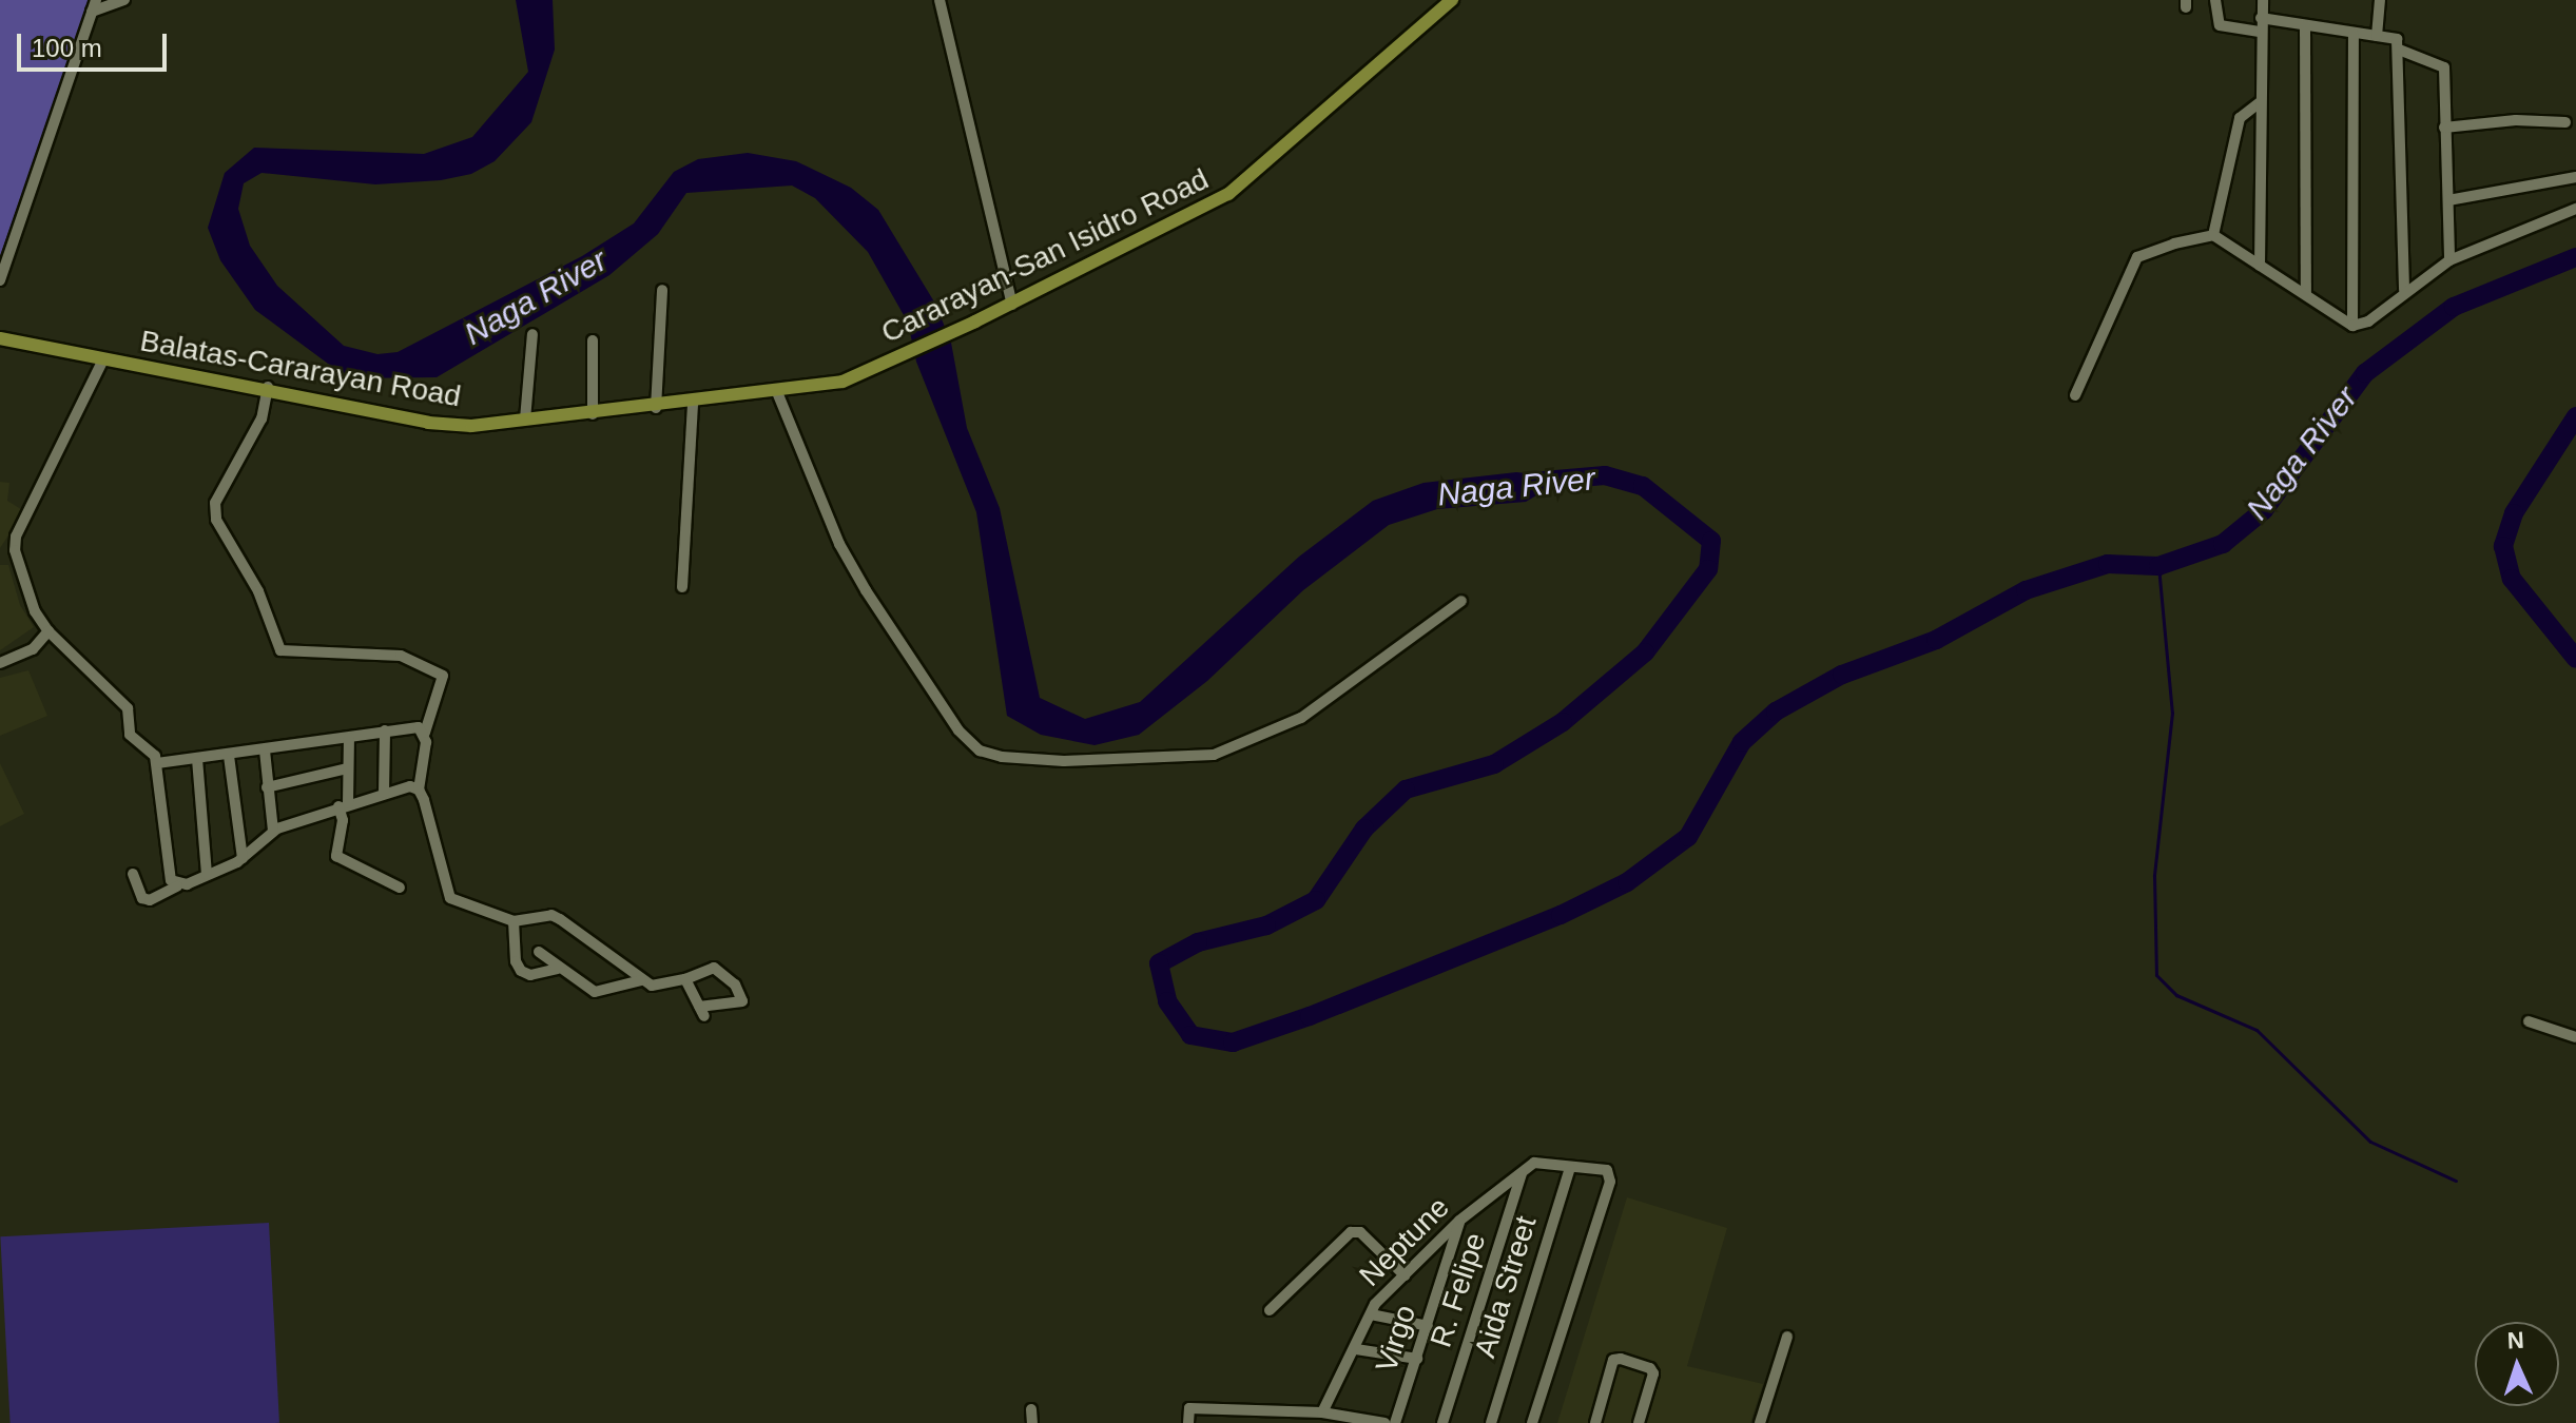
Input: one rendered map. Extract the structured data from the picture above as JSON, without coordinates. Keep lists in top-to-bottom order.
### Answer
{
  "streets": {
    "main road": ["Cararayan-San Isidro Road", "Balatas-Cararayan Road"],
    "street": [
      "Neptune",
      "Aida Street",
      "R. Felipe",
      "Virgo"
    ]
  },
  "crossings": [
    ["Cararayan-San Isidro Road", "Balatas-Cararayan Road"],
    ["Neptune", "Aida Street"],
    ["Neptune", "R. Felipe"],
    ["Neptune", "Virgo"]
  ],
  "water": ["Naga River"],
  "scale_bar": "100 m",
  "north": "top"
}
